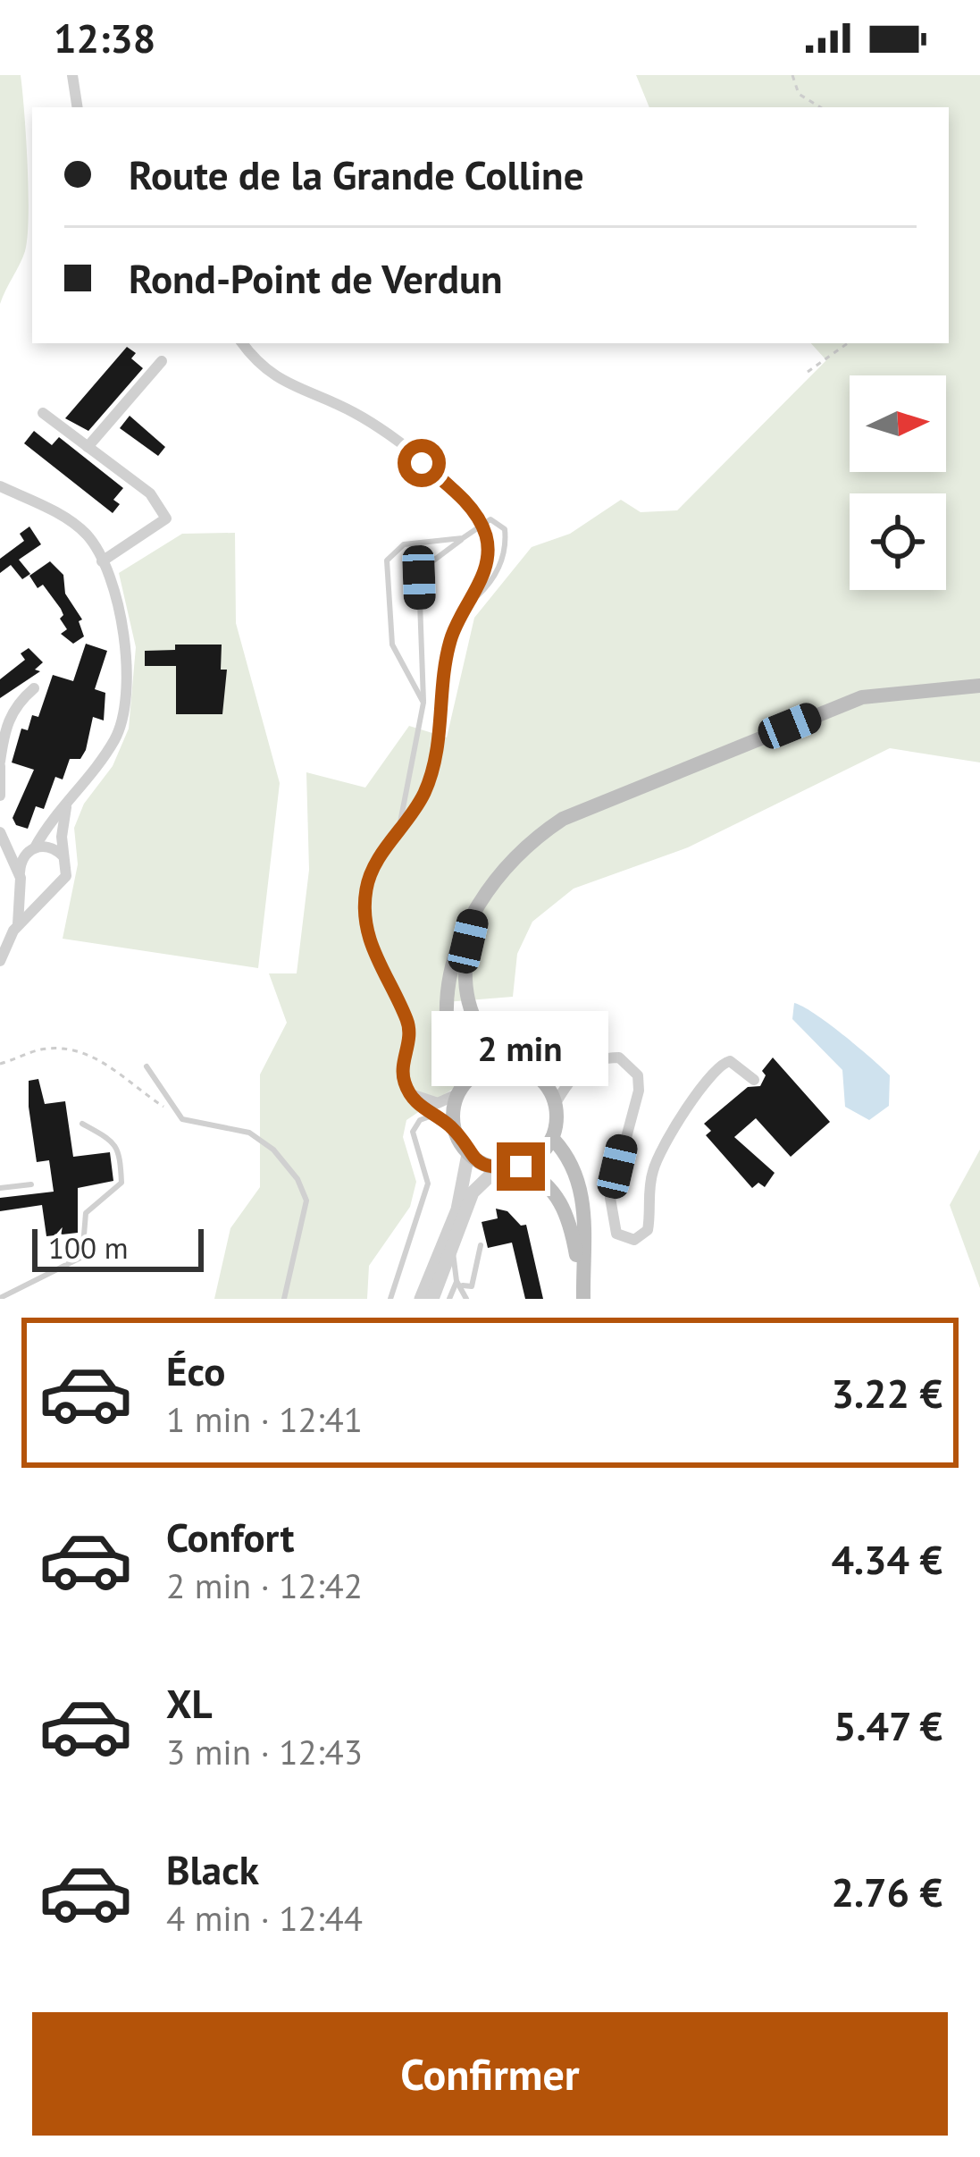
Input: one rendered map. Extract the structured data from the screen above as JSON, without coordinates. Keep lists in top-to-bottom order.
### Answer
{
  "scale_bar": "100 m",
  "north": "right",
  "page": {
    "status": "12:38",
    "banner": ["Route de la Grande Colline", "Rond-Point de Verdun"],
    "bubble": "2 min",
    "scale": "100 m",
    "list": [
      {
        "name": "Éco",
        "note": "1 min · 12:41",
        "value": "3.22 €"
      },
      {
        "name": "Confort",
        "note": "2 min · 12:42",
        "value": "4.34 €"
      },
      {
        "name": "XL",
        "note": "3 min · 12:43",
        "value": "5.47 €"
      },
      {
        "name": "Black",
        "note": "4 min · 12:44",
        "value": "2.76 €"
      }
    ],
    "buttons": "Confirmer"
  }
}
